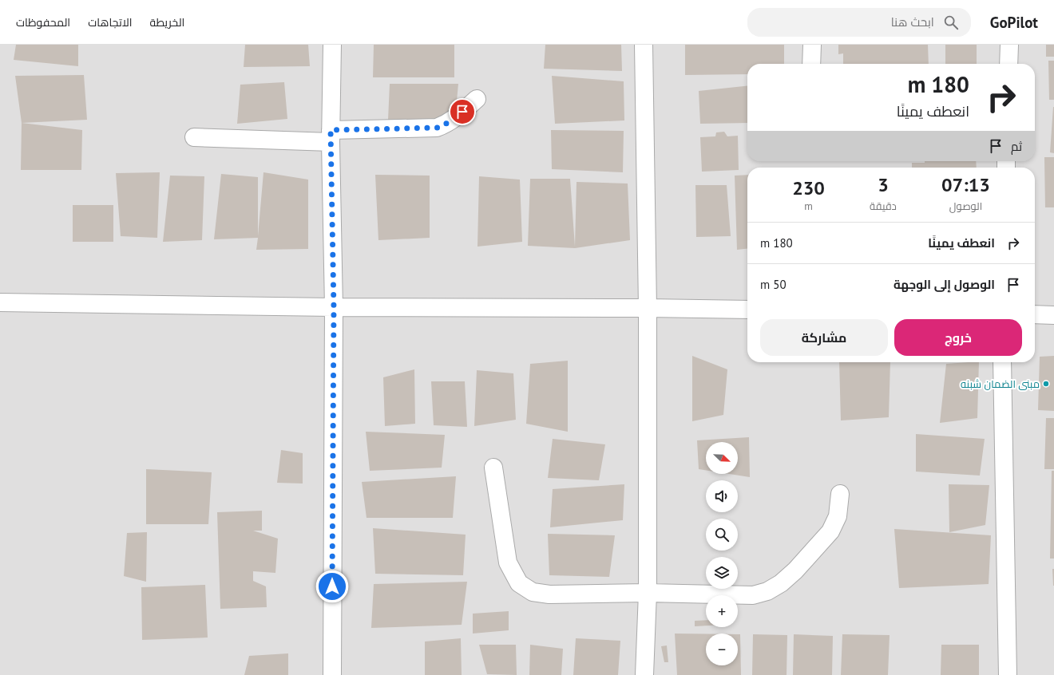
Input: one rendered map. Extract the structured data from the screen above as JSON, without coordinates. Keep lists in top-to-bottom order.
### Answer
{
  "places": ["مبنى الضمان شبنه"],
  "north": "bottom right",
  "page": {
    "header": "GoPilot",
    "search": "ابحث هنا",
    "nav": ["الخريطة", "الاتجاهات", "المحفوظات"],
    "turn": ["180 m", "انعطف يمينًا"],
    "then": "ثم",
    "eta": [
      "07:13",
      "الوصول",
      "3",
      "دقيقة",
      "230",
      "m"
    ],
    "list": [
      {
        "name": "انعطف يمينًا",
        "value": "180 m"
      },
      {
        "name": "الوصول إلى الوجهة",
        "value": "50 m"
      }
    ],
    "buttons": ["خروج", "مشاركة"],
    "map_buttons": ["+", "−"]
  }
}
